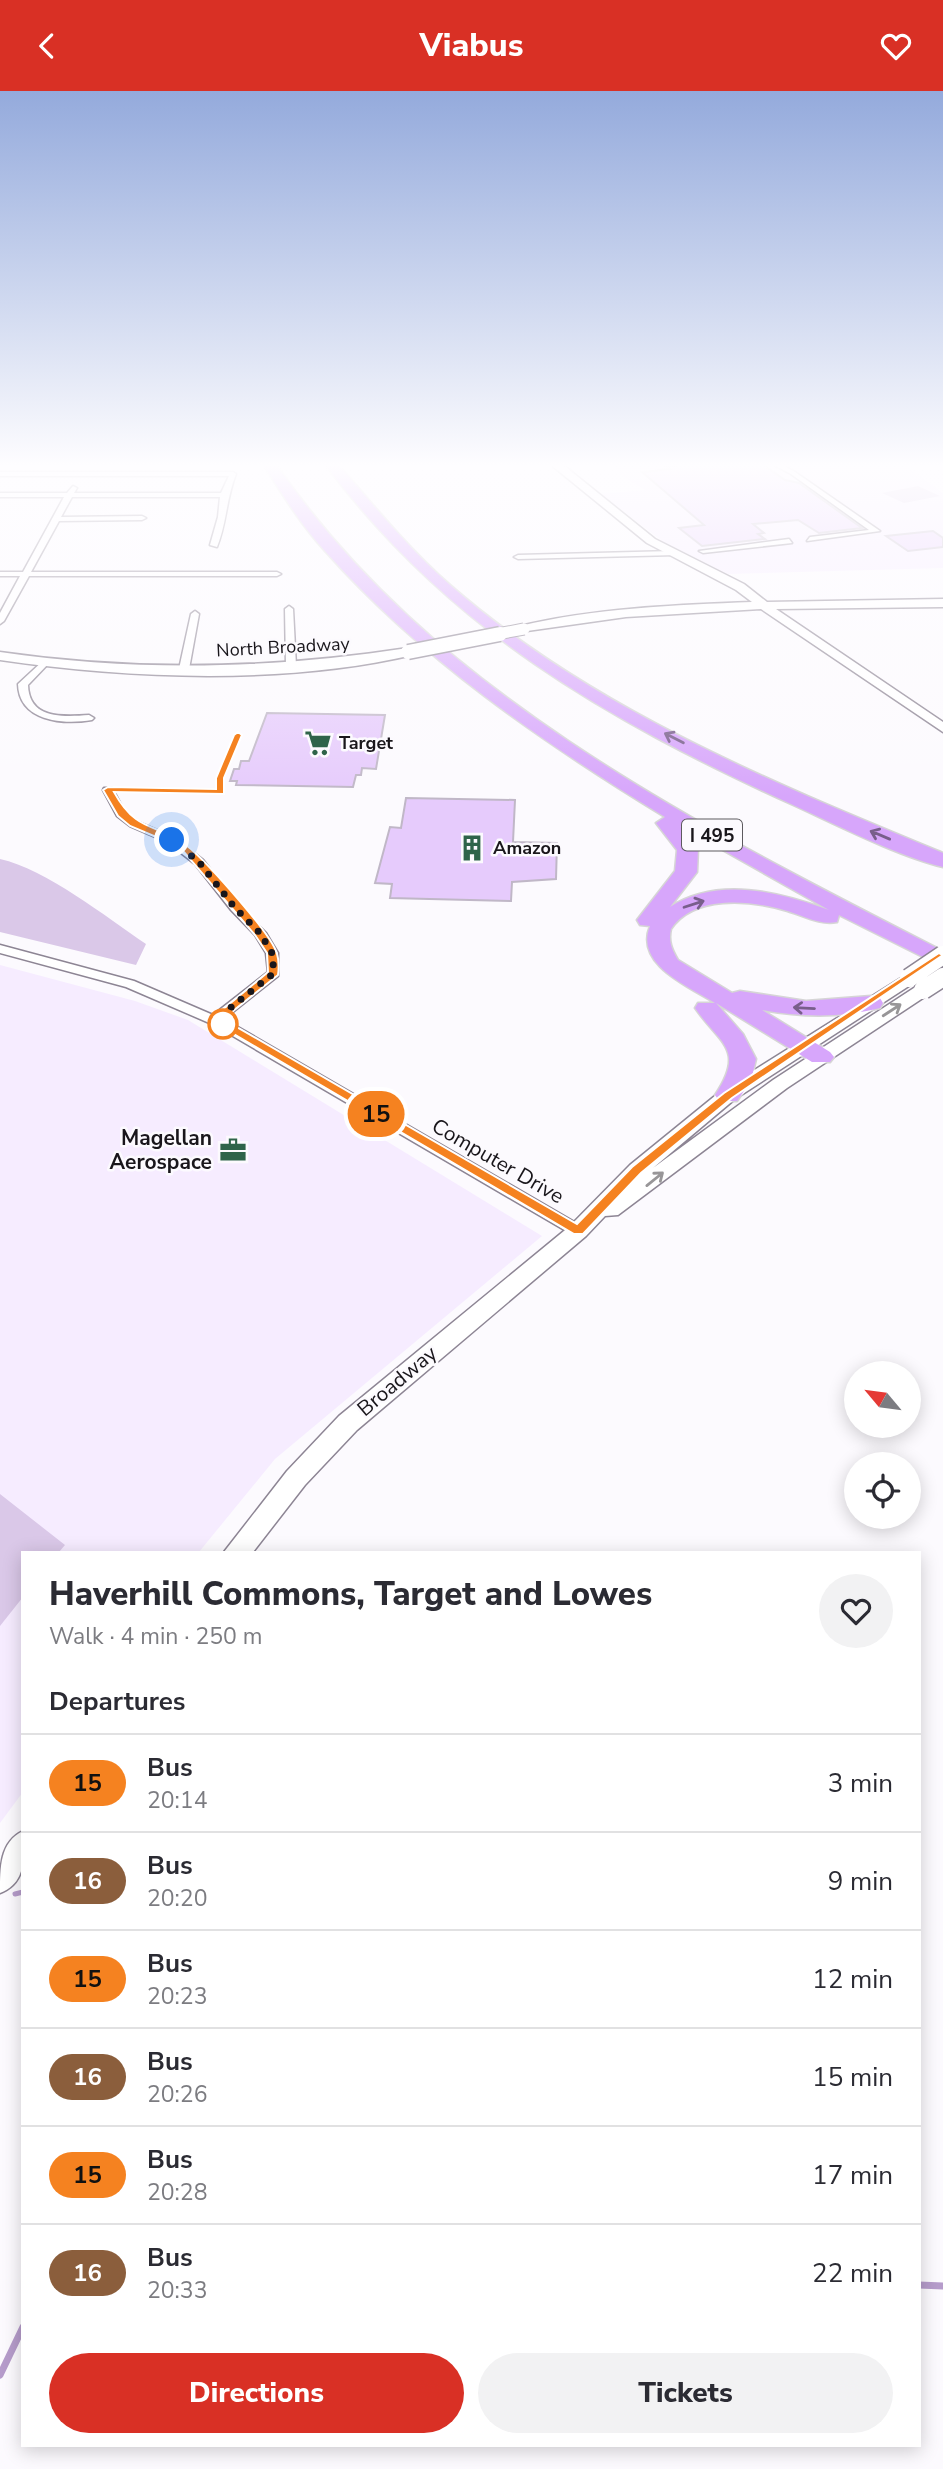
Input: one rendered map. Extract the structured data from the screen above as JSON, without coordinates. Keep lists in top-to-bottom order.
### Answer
{
  "streets": {
    "highway": ["I 495"],
    "main road": ["North Broadway", "Broadway"],
    "street": ["Computer Drive"]
  },
  "crossings": [
    ["I 495", "Broadway"],
    ["Computer Drive", "Broadway"]
  ],
  "places": {
    "supermarket": ["Target"],
    "building": ["Amazon"],
    "office": ["Magellan Aerospace"]
  },
  "lines": ["bus line 15"],
  "north": "top left",
  "page": {
    "header": "Viabus",
    "on_map": "15",
    "heading": [
      ["Haverhill Commons, Target and Lowes", "Walk · 4 min · 250 m"],
      "Departures"
    ],
    "list": [
      {
        "mark": "15",
        "name": "Bus",
        "note": "20:14",
        "value": "3 min"
      },
      {
        "mark": "16",
        "name": "Bus",
        "note": "20:20",
        "value": "9 min"
      },
      {
        "mark": "15",
        "name": "Bus",
        "note": "20:23",
        "value": "12 min"
      },
      {
        "mark": "16",
        "name": "Bus",
        "note": "20:26",
        "value": "15 min"
      },
      {
        "mark": "15",
        "name": "Bus",
        "note": "20:28",
        "value": "17 min"
      },
      {
        "mark": "16",
        "name": "Bus",
        "note": "20:33",
        "value": "22 min"
      }
    ],
    "buttons": ["Directions", "Tickets"]
  }
}
